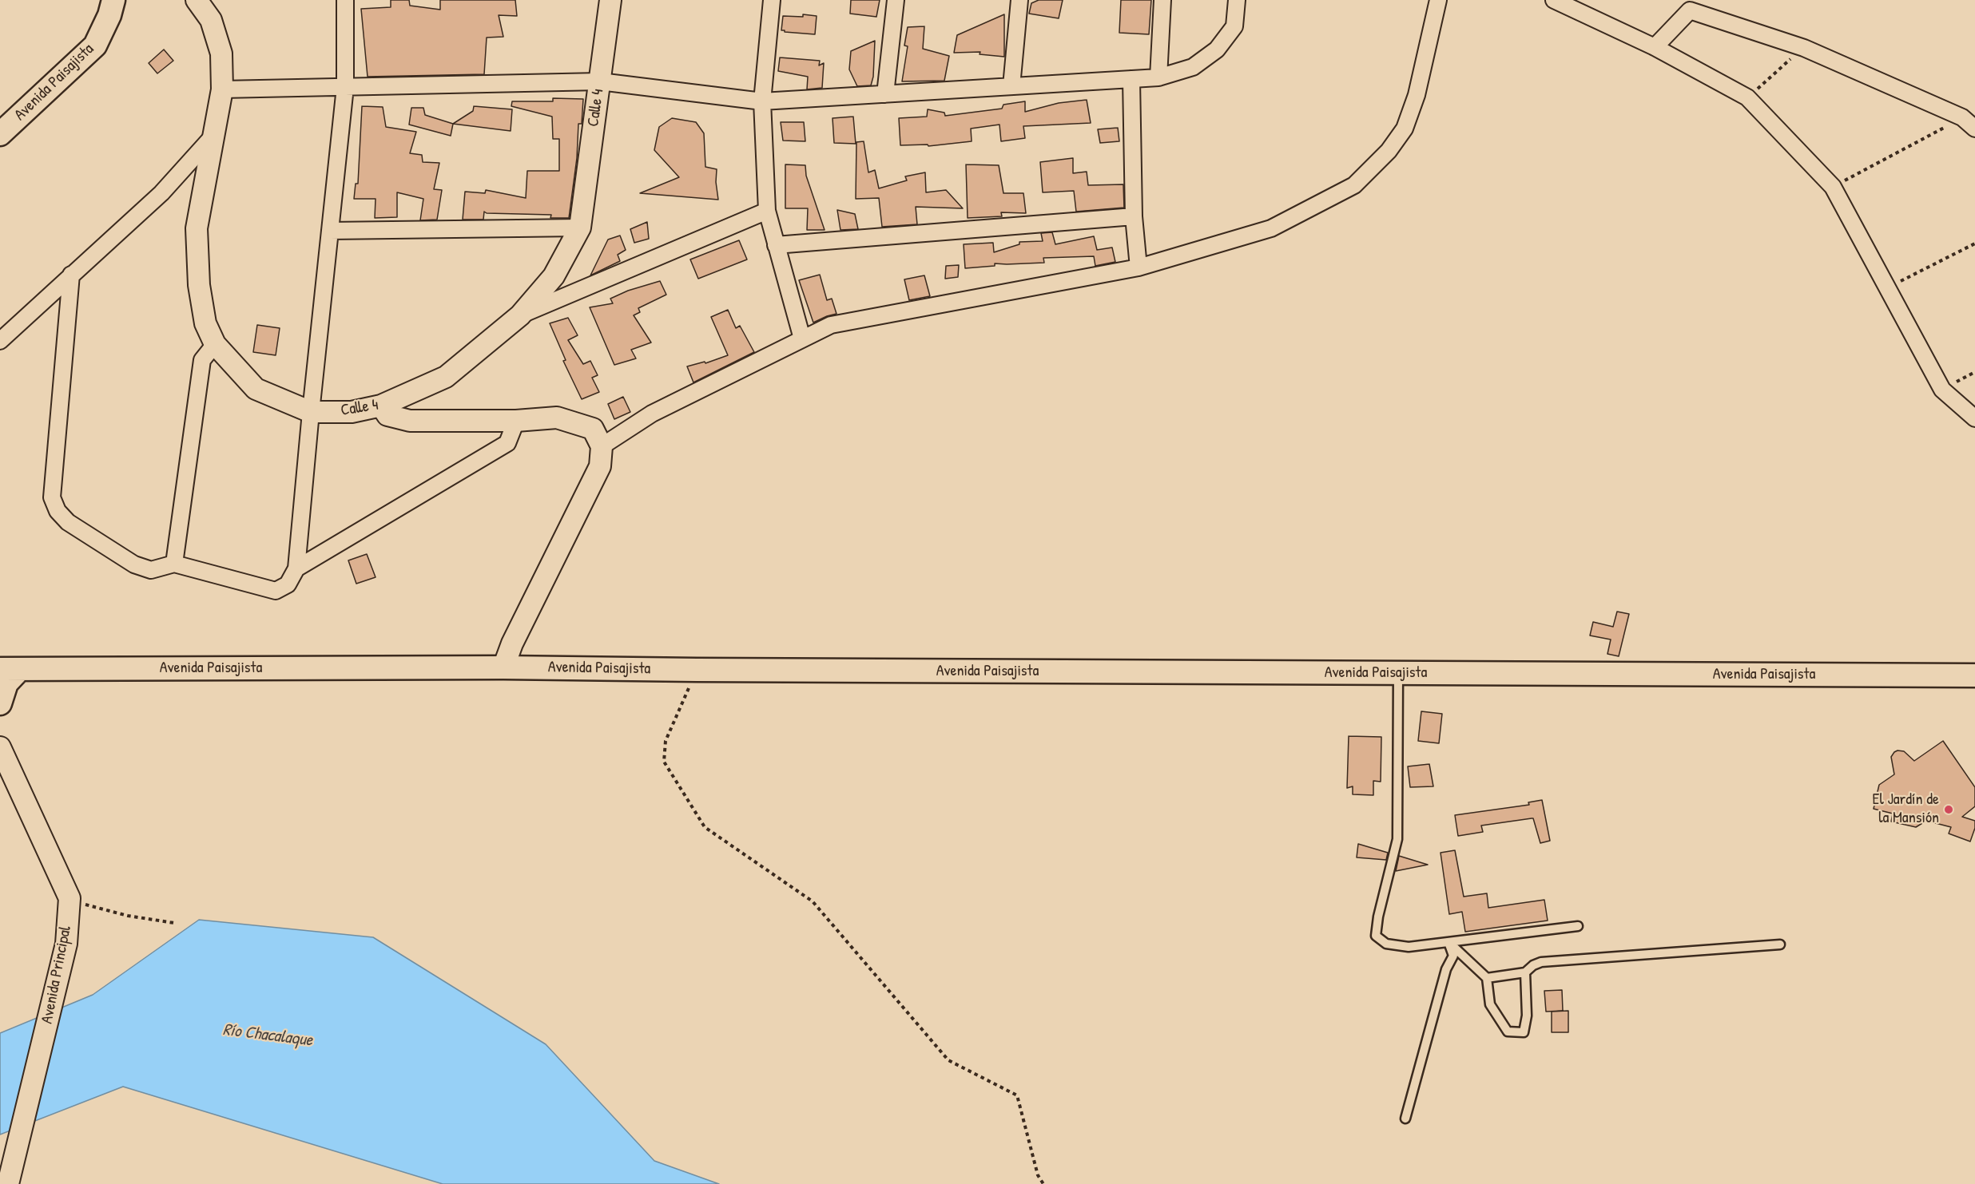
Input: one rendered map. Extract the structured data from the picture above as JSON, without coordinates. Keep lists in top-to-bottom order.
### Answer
{
  "streets": {
    "main road": ["Avenida Paisajista"],
    "street": ["Calle 4", "Avenida Principal"]
  },
  "water": ["Río Chacalaque"],
  "places": ["El Jardín de la Mansión"]
}
